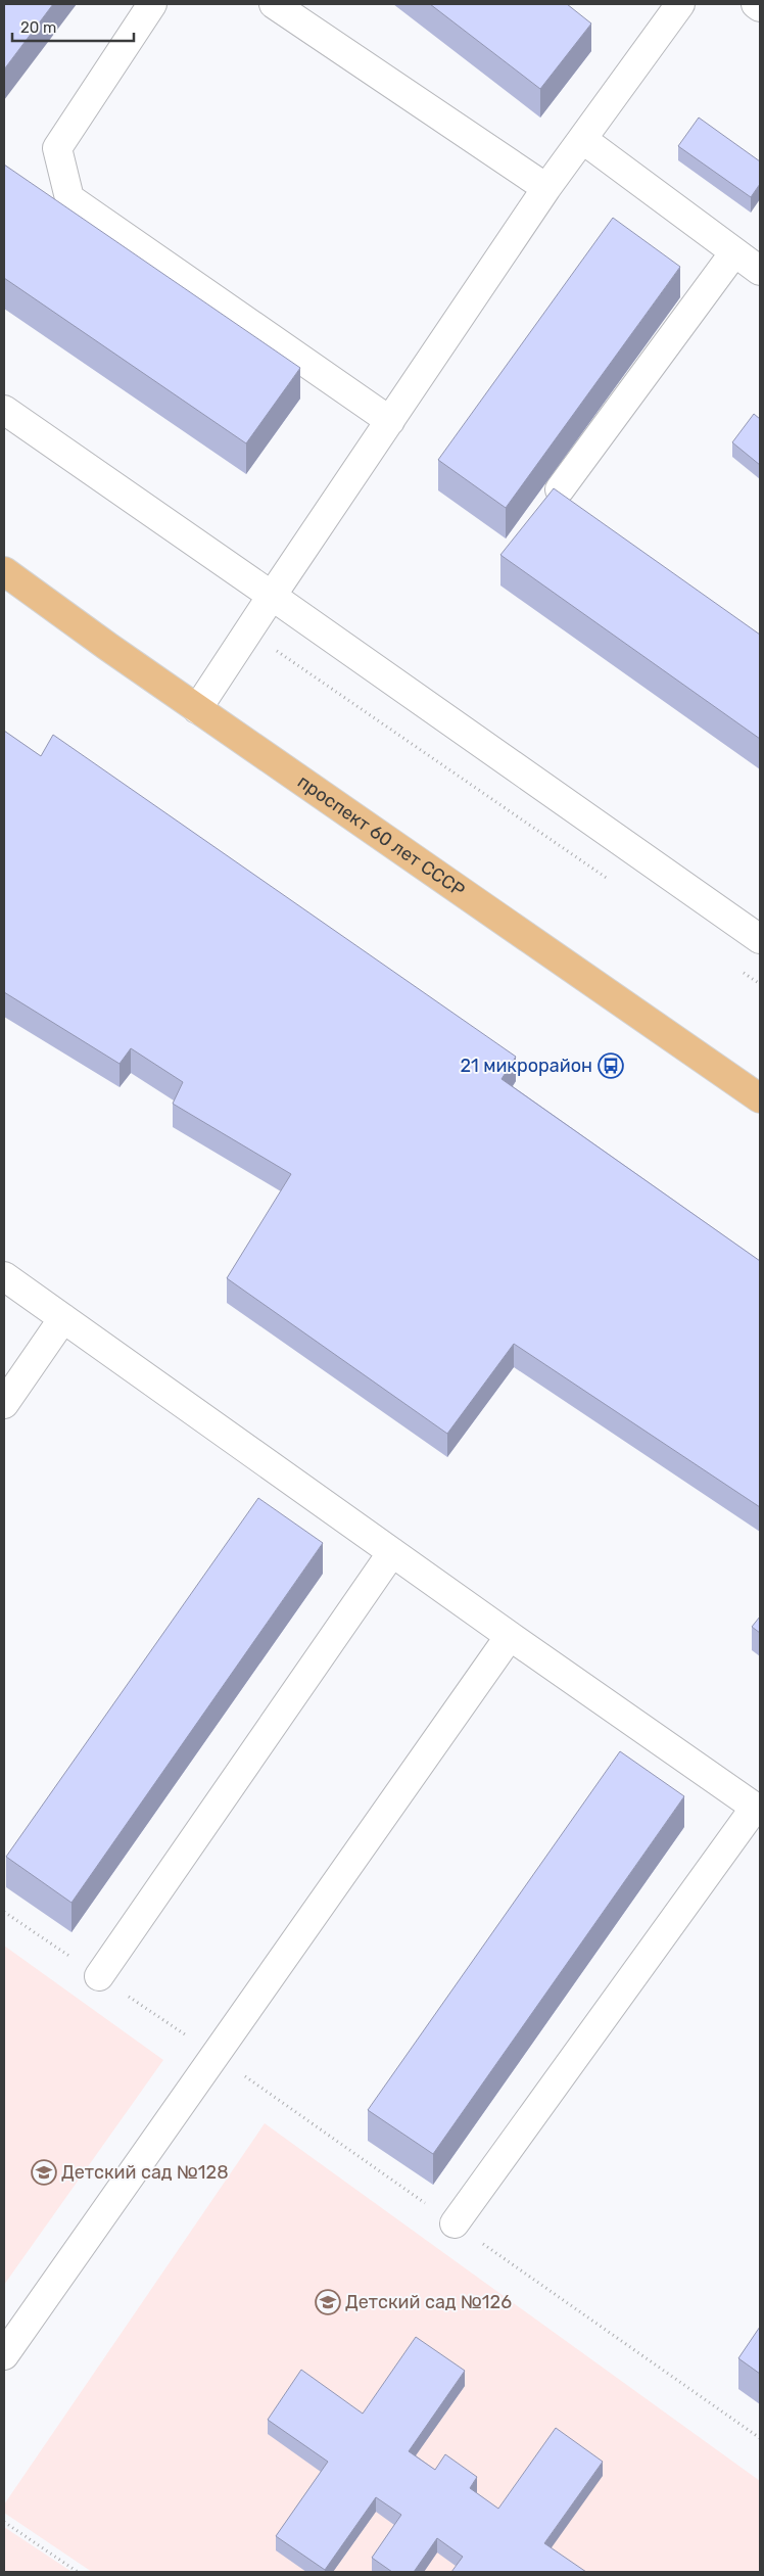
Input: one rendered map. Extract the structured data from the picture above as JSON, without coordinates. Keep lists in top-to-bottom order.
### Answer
{
  "streets": {
    "main road": ["проспект 60 лет СССР"]
  },
  "places": {
    "bus stop": ["21 микрорайон"],
    "school or university": ["Детский сад №128", "Детский сад №126"]
  },
  "scale_bar": "20 m"
}
